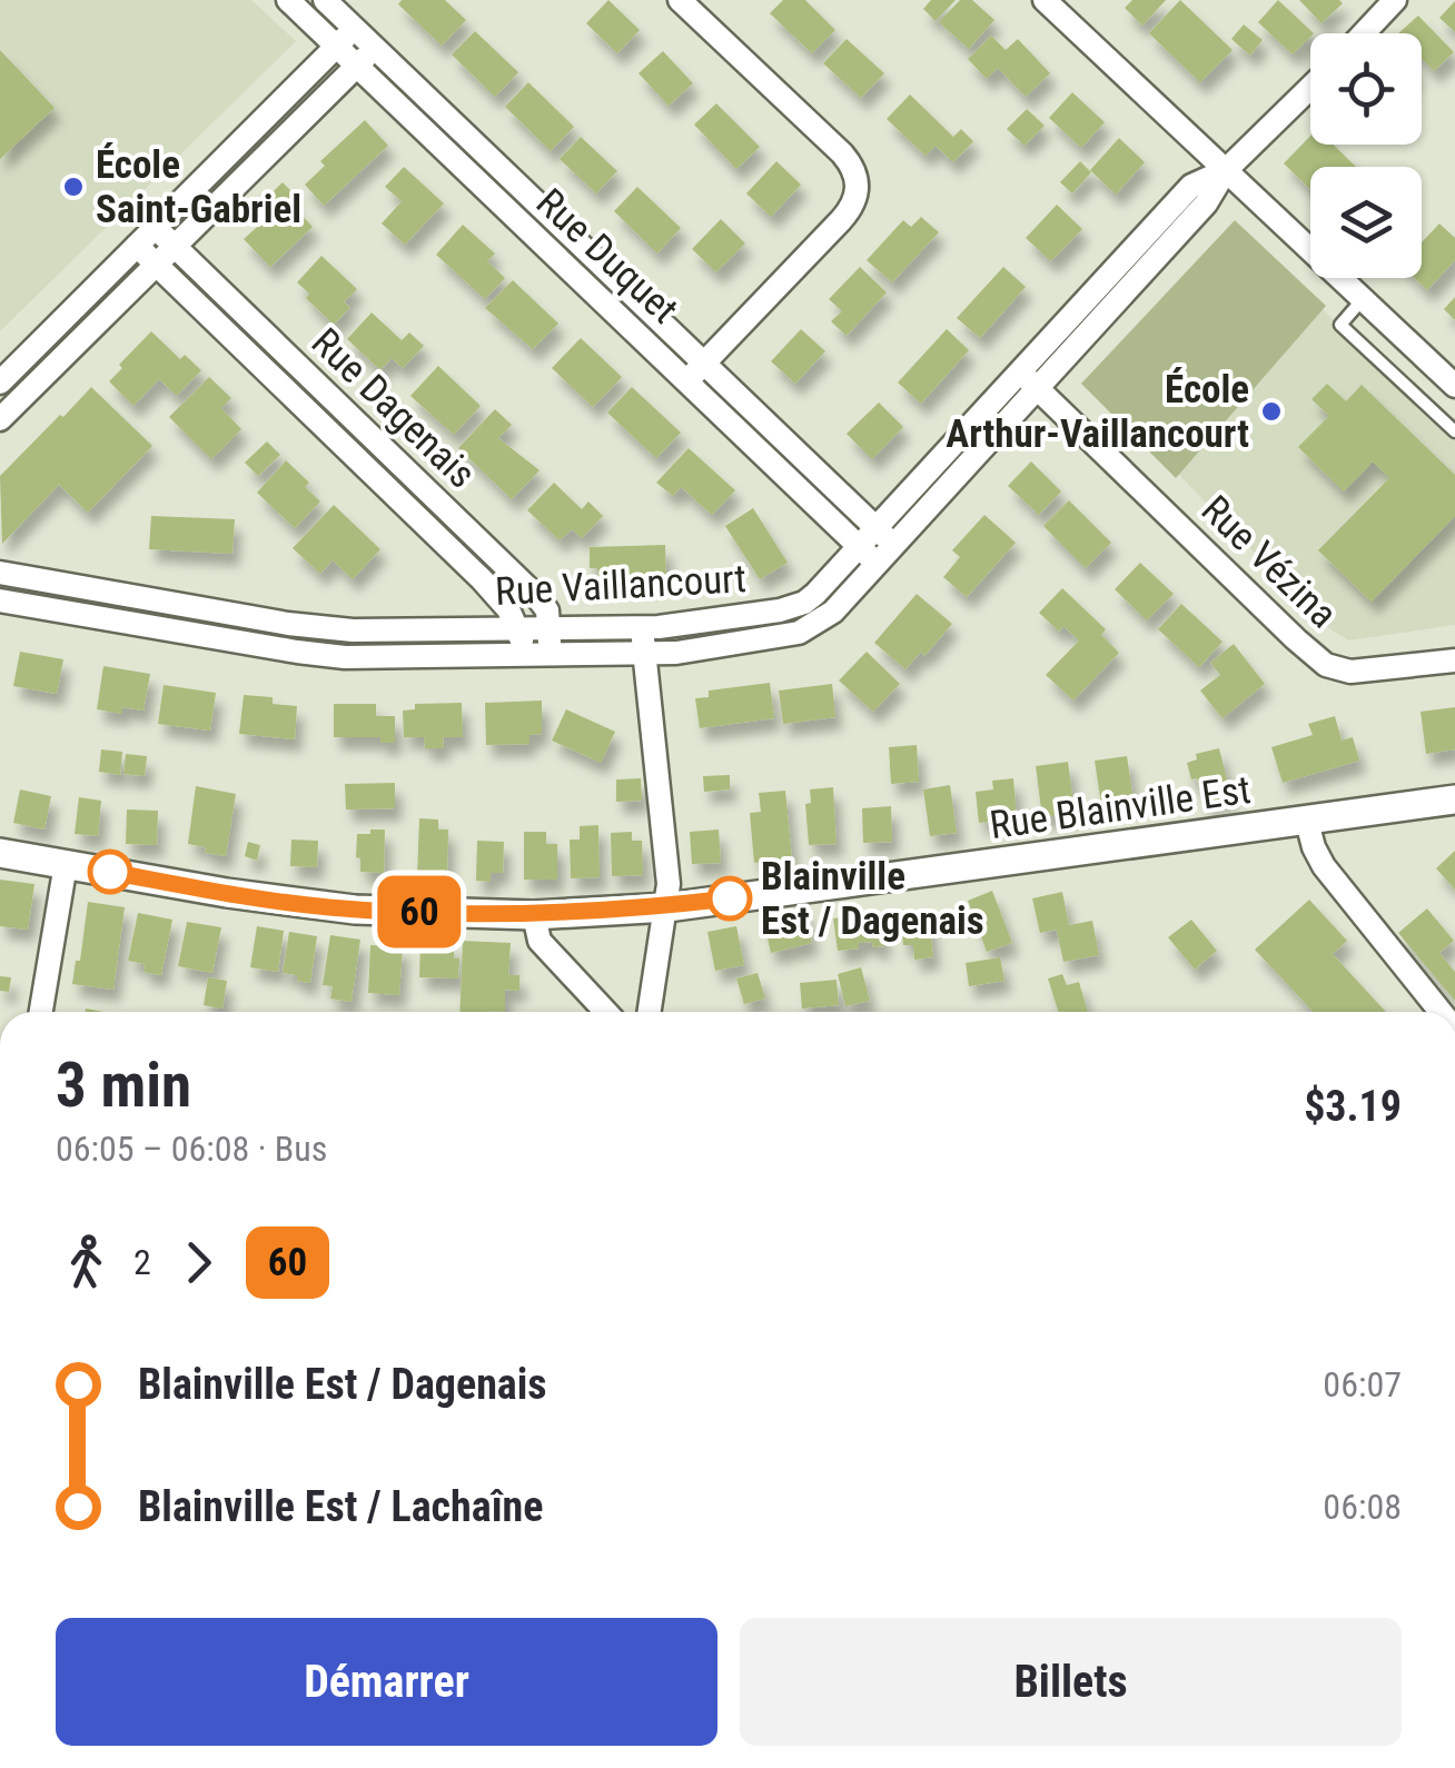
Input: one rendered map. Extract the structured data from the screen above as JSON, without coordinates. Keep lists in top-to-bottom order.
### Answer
{
  "streets": {
    "street": [
      "Rue Duquet",
      "Rue Dagenais",
      "Rue Vézina",
      "Rue Vaillancourt",
      "Rue Blainville Est"
    ]
  },
  "crossings": [
    ["Rue Duquet", "Rue Vaillancourt"],
    ["Rue Dagenais", "Rue Vaillancourt"],
    ["Rue Vézina", "Rue Vaillancourt"]
  ],
  "places": ["École Saint-Gabriel", "École Arthur-Vaillancourt", "Blainville Est / Dagenais"],
  "lines": ["bus line 60"],
  "page": {
    "on_map": "60",
    "heading": ["3 min", "06:05 – 06:08 · Bus", "$3.19"],
    "legs": ["2", "60"],
    "list": [
      {
        "name": "Blainville Est / Dagenais",
        "value": "06:07"
      },
      {
        "name": "Blainville Est / Lachaîne",
        "value": "06:08"
      }
    ],
    "buttons": ["Démarrer", "Billets"]
  }
}
